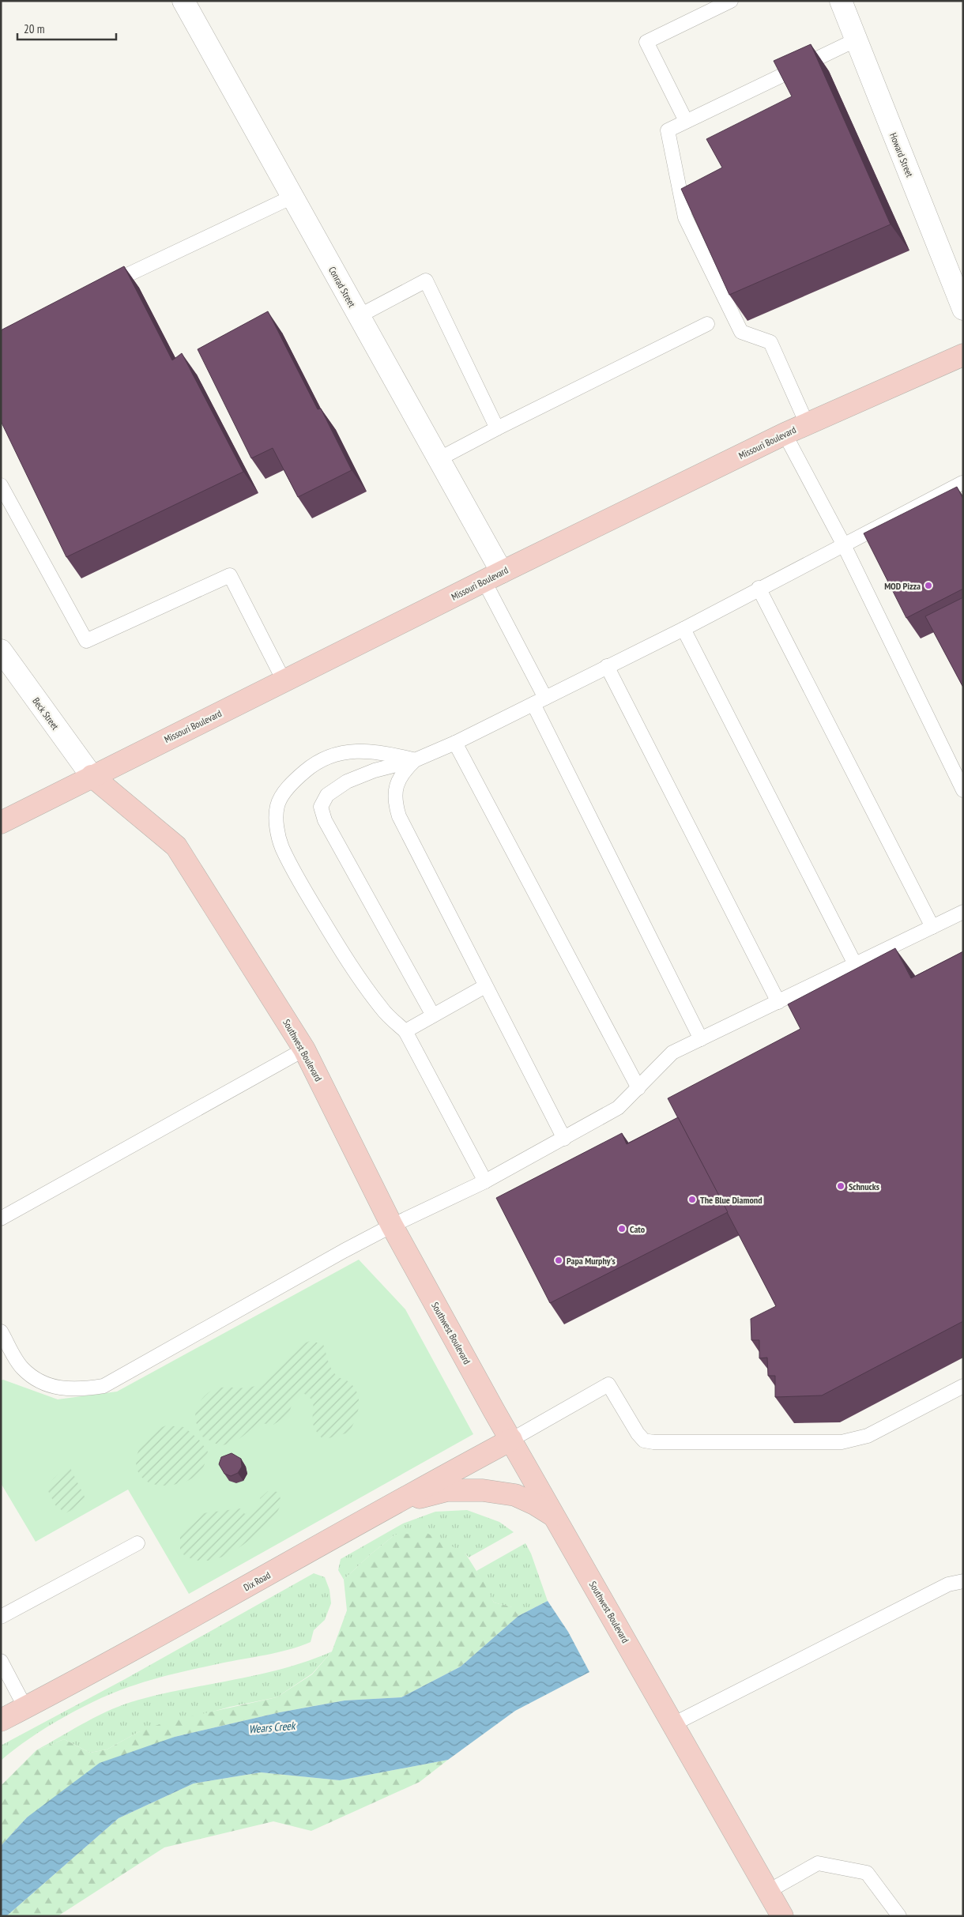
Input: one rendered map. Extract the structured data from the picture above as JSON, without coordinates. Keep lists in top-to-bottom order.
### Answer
{
  "streets": {
    "main road": ["Missouri Boulevard", "Southwest Boulevard", "Dix Road"],
    "street": ["Howard Street", "Conrad Street", "Beck Street"]
  },
  "crossings": [
    ["Conrad Street", "Missouri Boulevard"],
    ["Missouri Boulevard", "Beck Street"],
    ["Missouri Boulevard", "Southwest Boulevard"],
    ["Beck Street", "Southwest Boulevard"],
    ["Southwest Boulevard", "Dix Road"]
  ],
  "water": ["Wears Creek"],
  "places": [
    "MOD Pizza",
    "Schnucks",
    "The Blue Diamond",
    "Cato",
    "Papa Murphy's"
  ],
  "scale_bar": "20 m"
}
